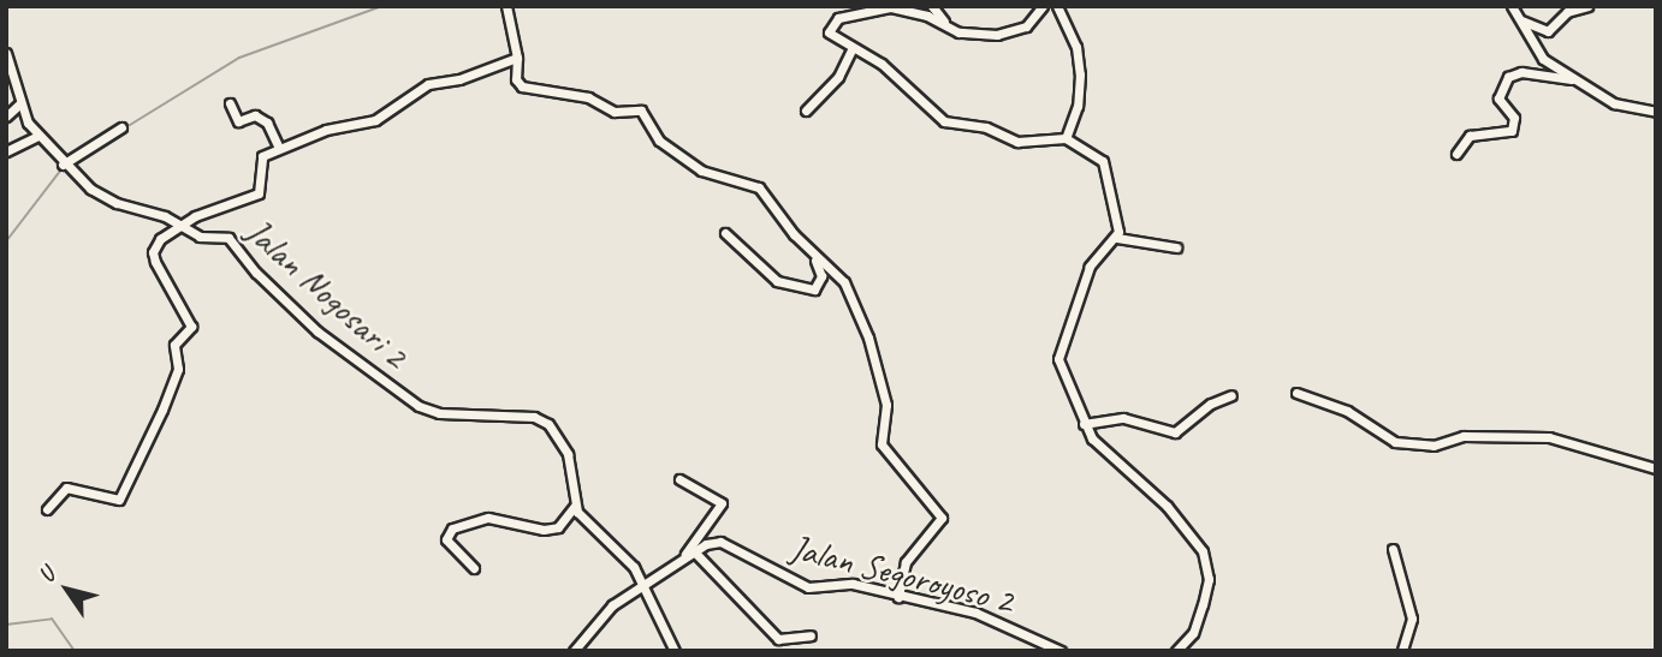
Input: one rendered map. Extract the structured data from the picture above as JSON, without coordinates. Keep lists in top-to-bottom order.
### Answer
{
  "streets": {
    "street": ["Jalan Nogosari 2", "Jalan Segoroyoso 2"]
  },
  "north": "top left"
}
